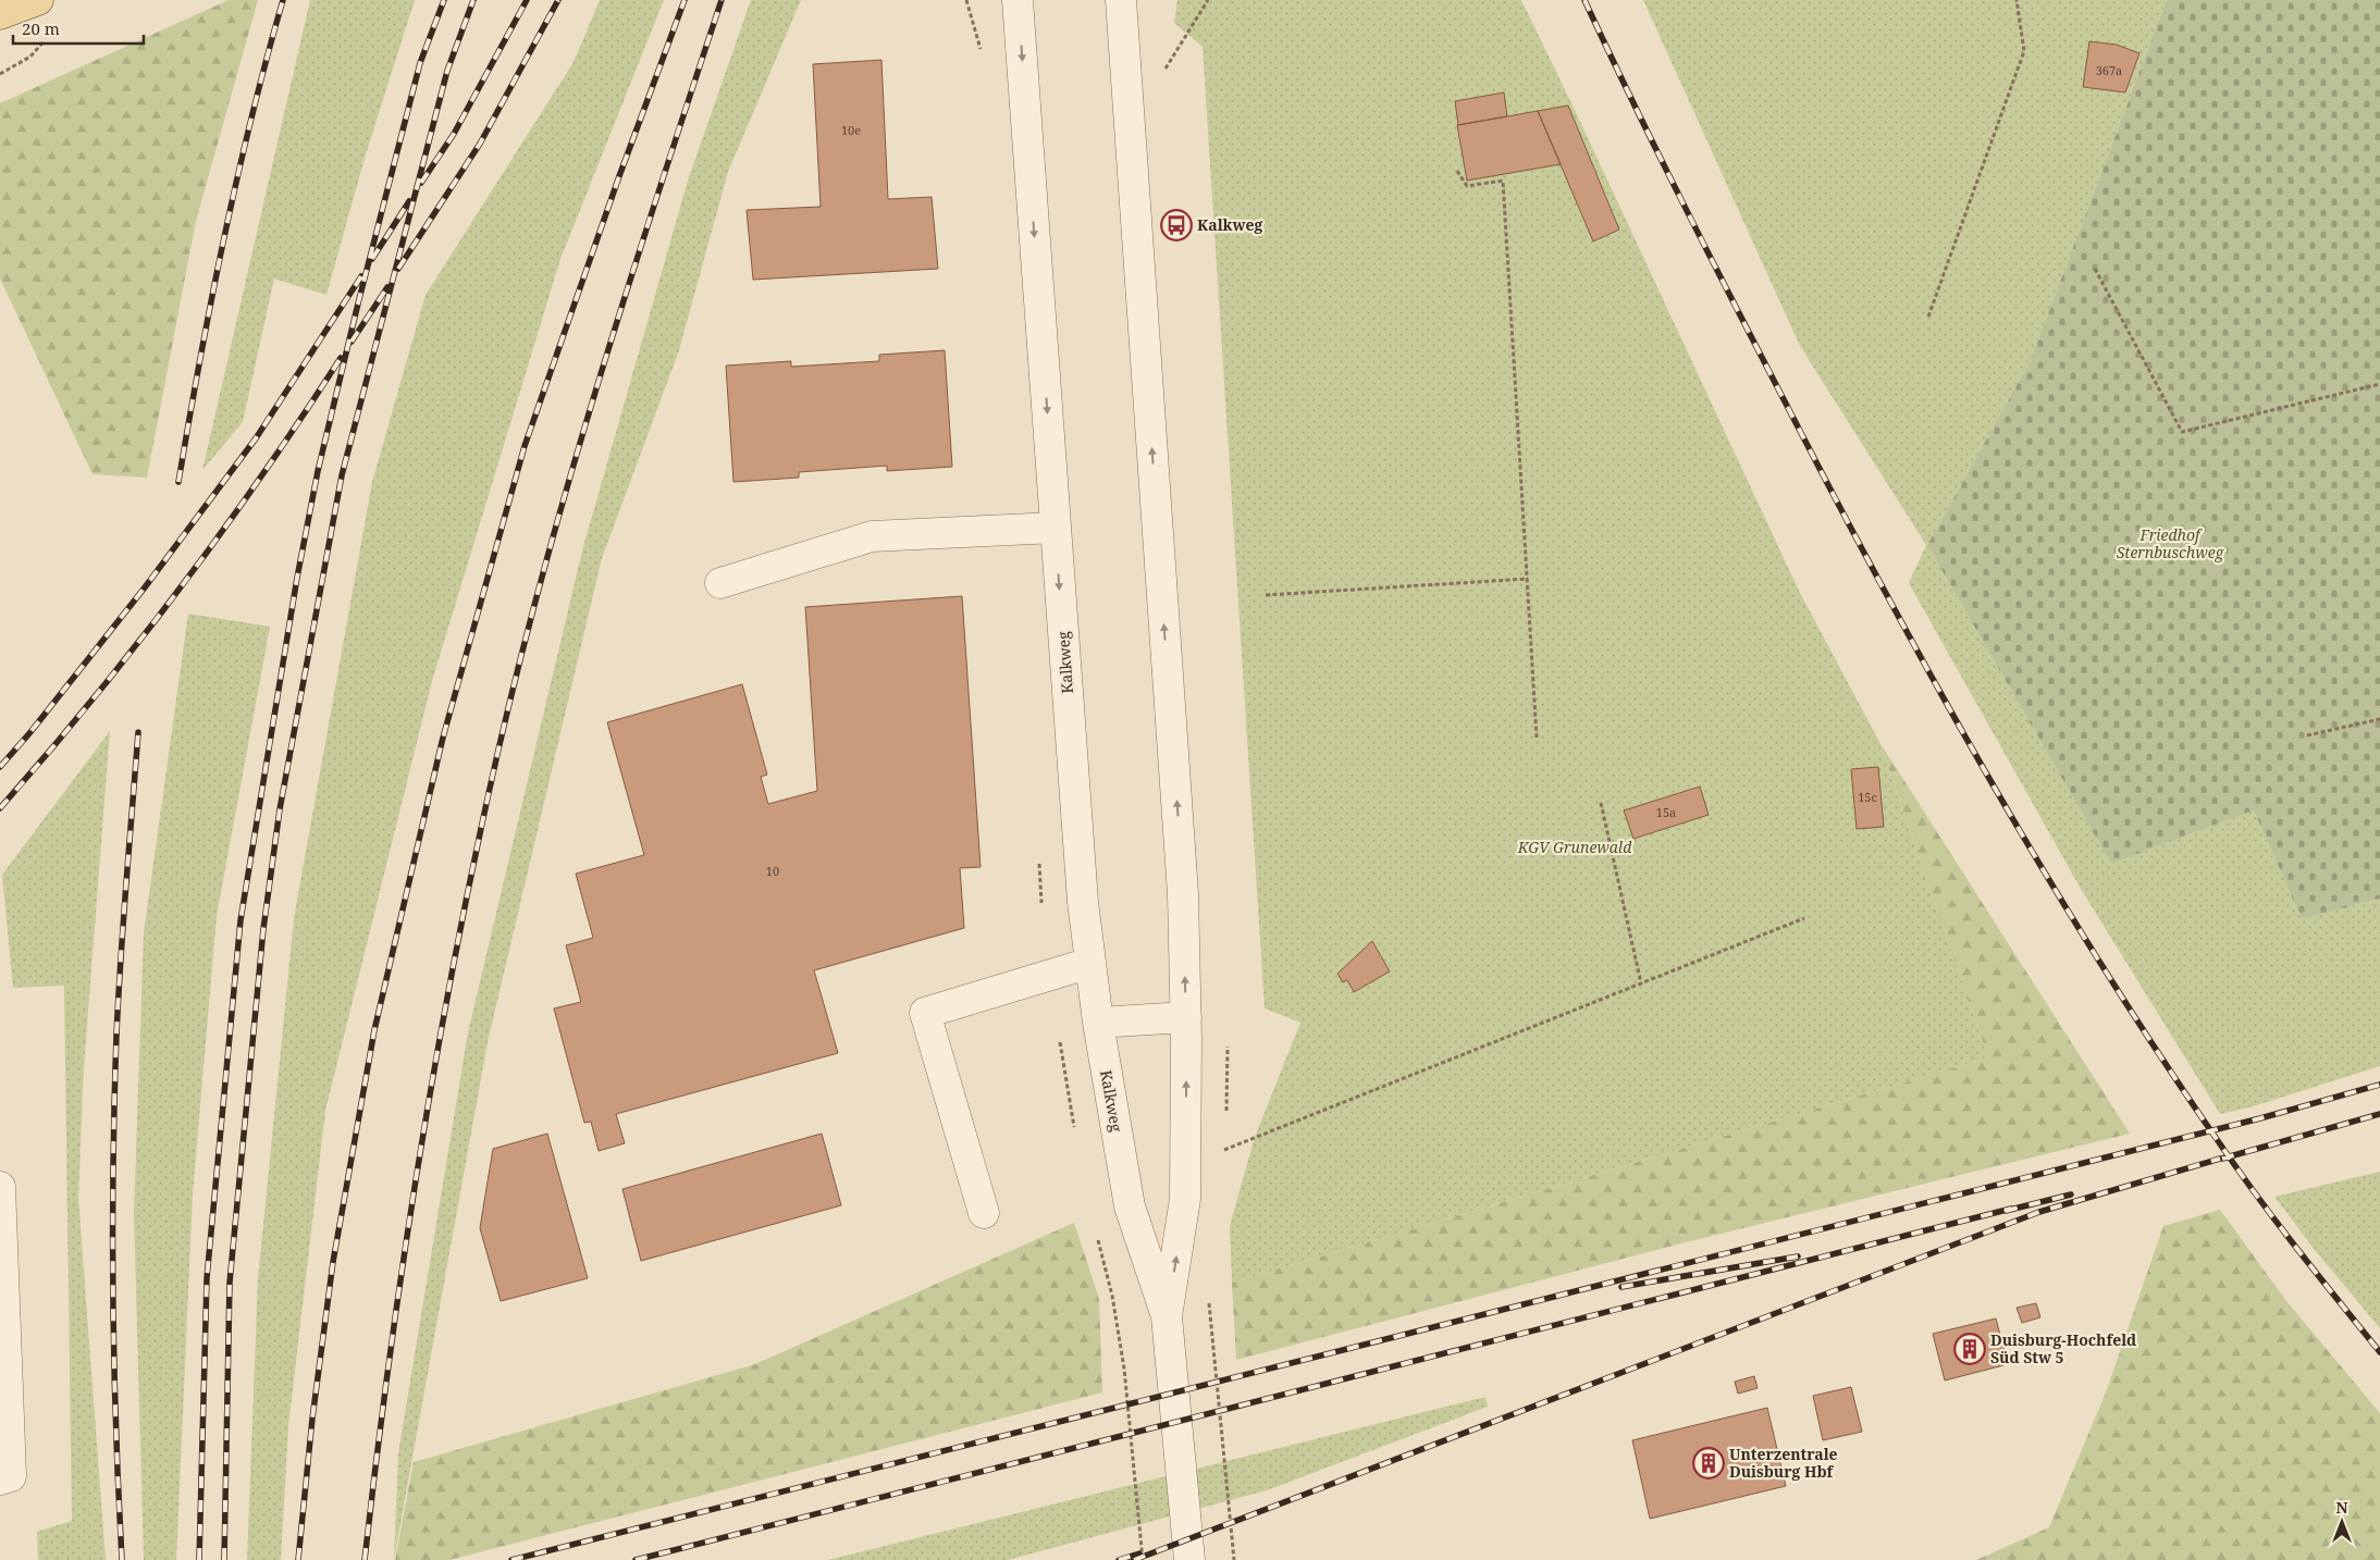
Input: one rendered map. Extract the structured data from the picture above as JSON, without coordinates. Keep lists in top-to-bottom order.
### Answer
{
  "streets": {
    "street": ["Kalkweg"]
  },
  "parks": ["Friedhof Sternbuschweg", "KGV Grunewald"],
  "places": {
    "bus stop": ["Kalkweg"],
    "building": ["Duisburg-Hochfeld Süd Stw 5", "Unterzentrale Duisburg Hbf"]
  },
  "house_numbers": [
    "367a",
    "10e",
    "15c",
    "15a",
    "10"
  ],
  "scale_bar": "20 m",
  "north": "top"
}
